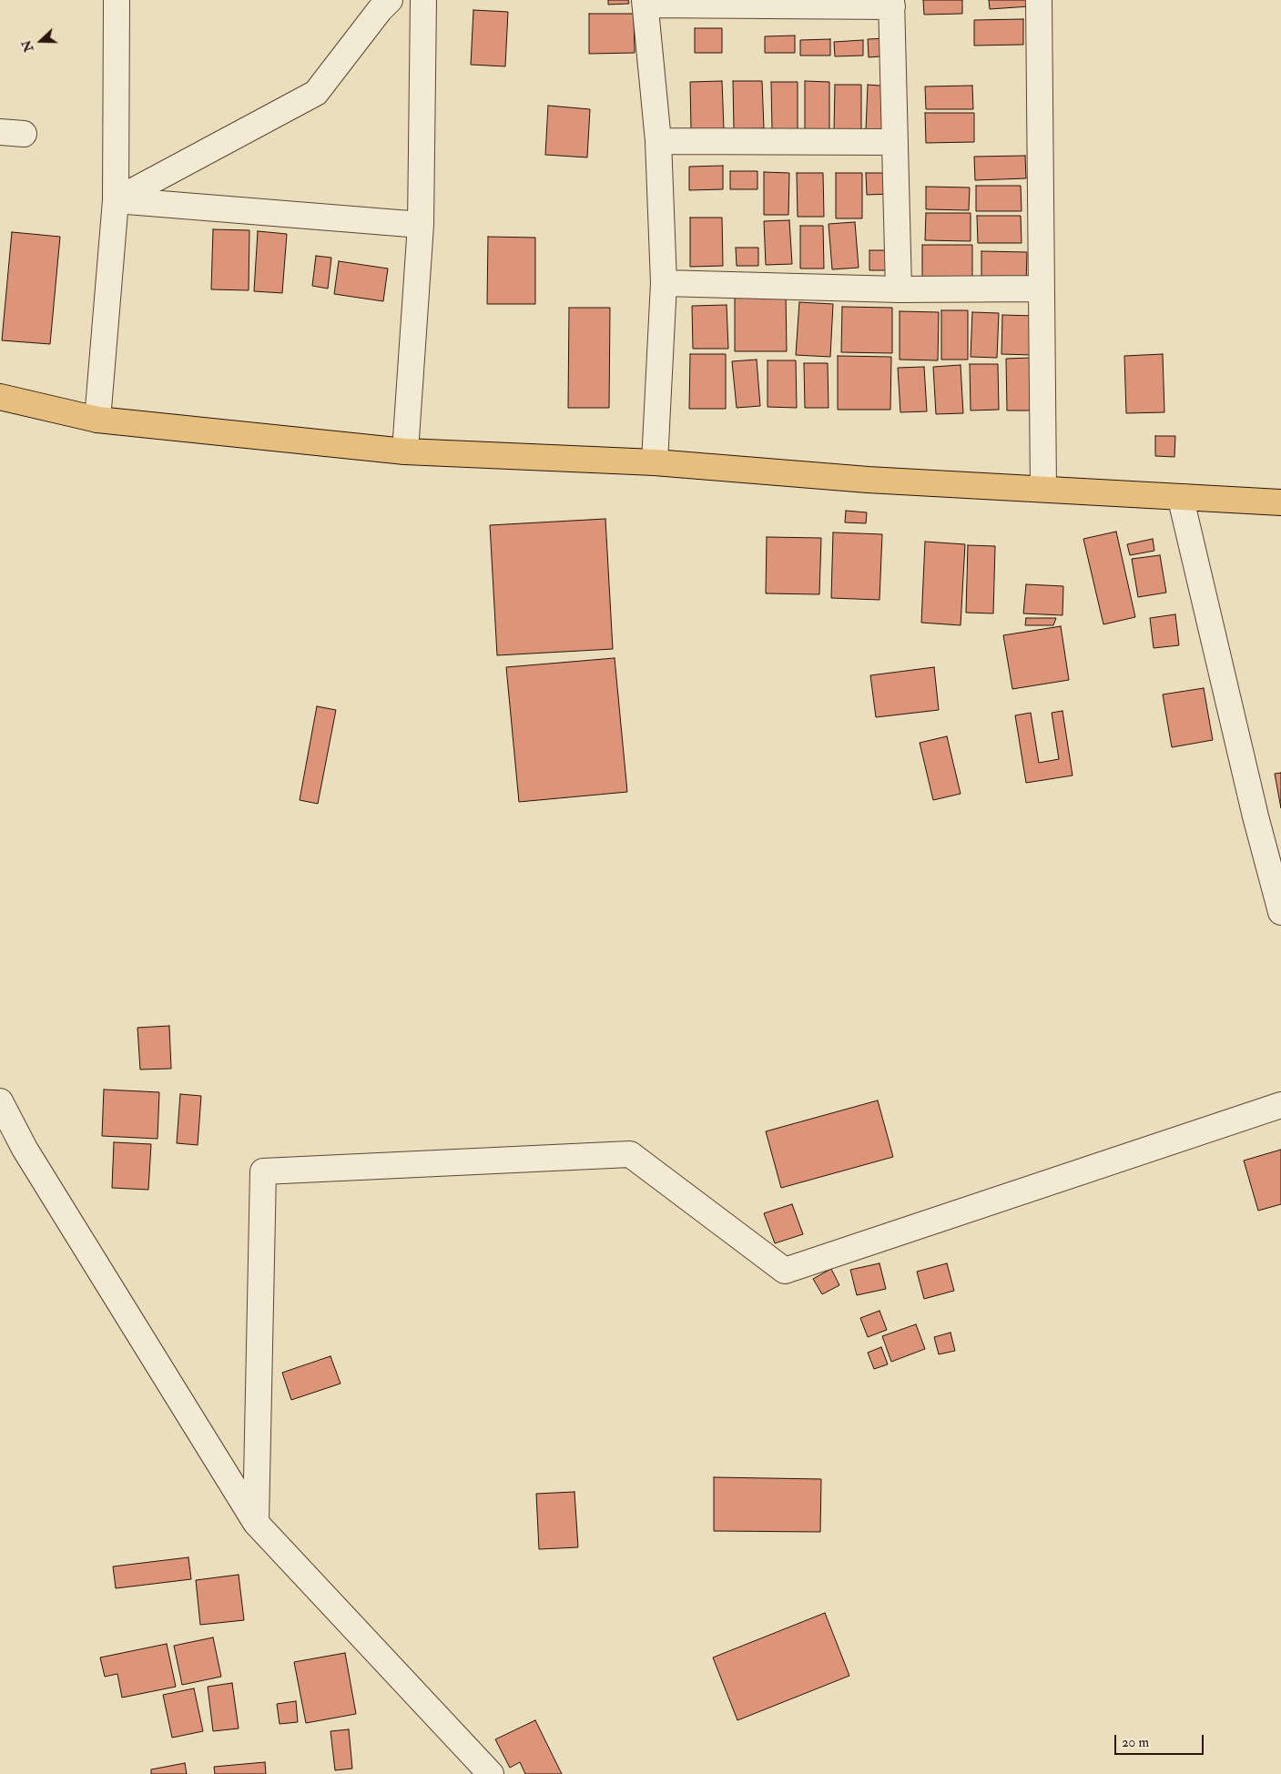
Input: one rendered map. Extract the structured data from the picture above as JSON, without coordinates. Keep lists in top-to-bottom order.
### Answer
{
  "scale_bar": "20 m",
  "north": "left"
}
